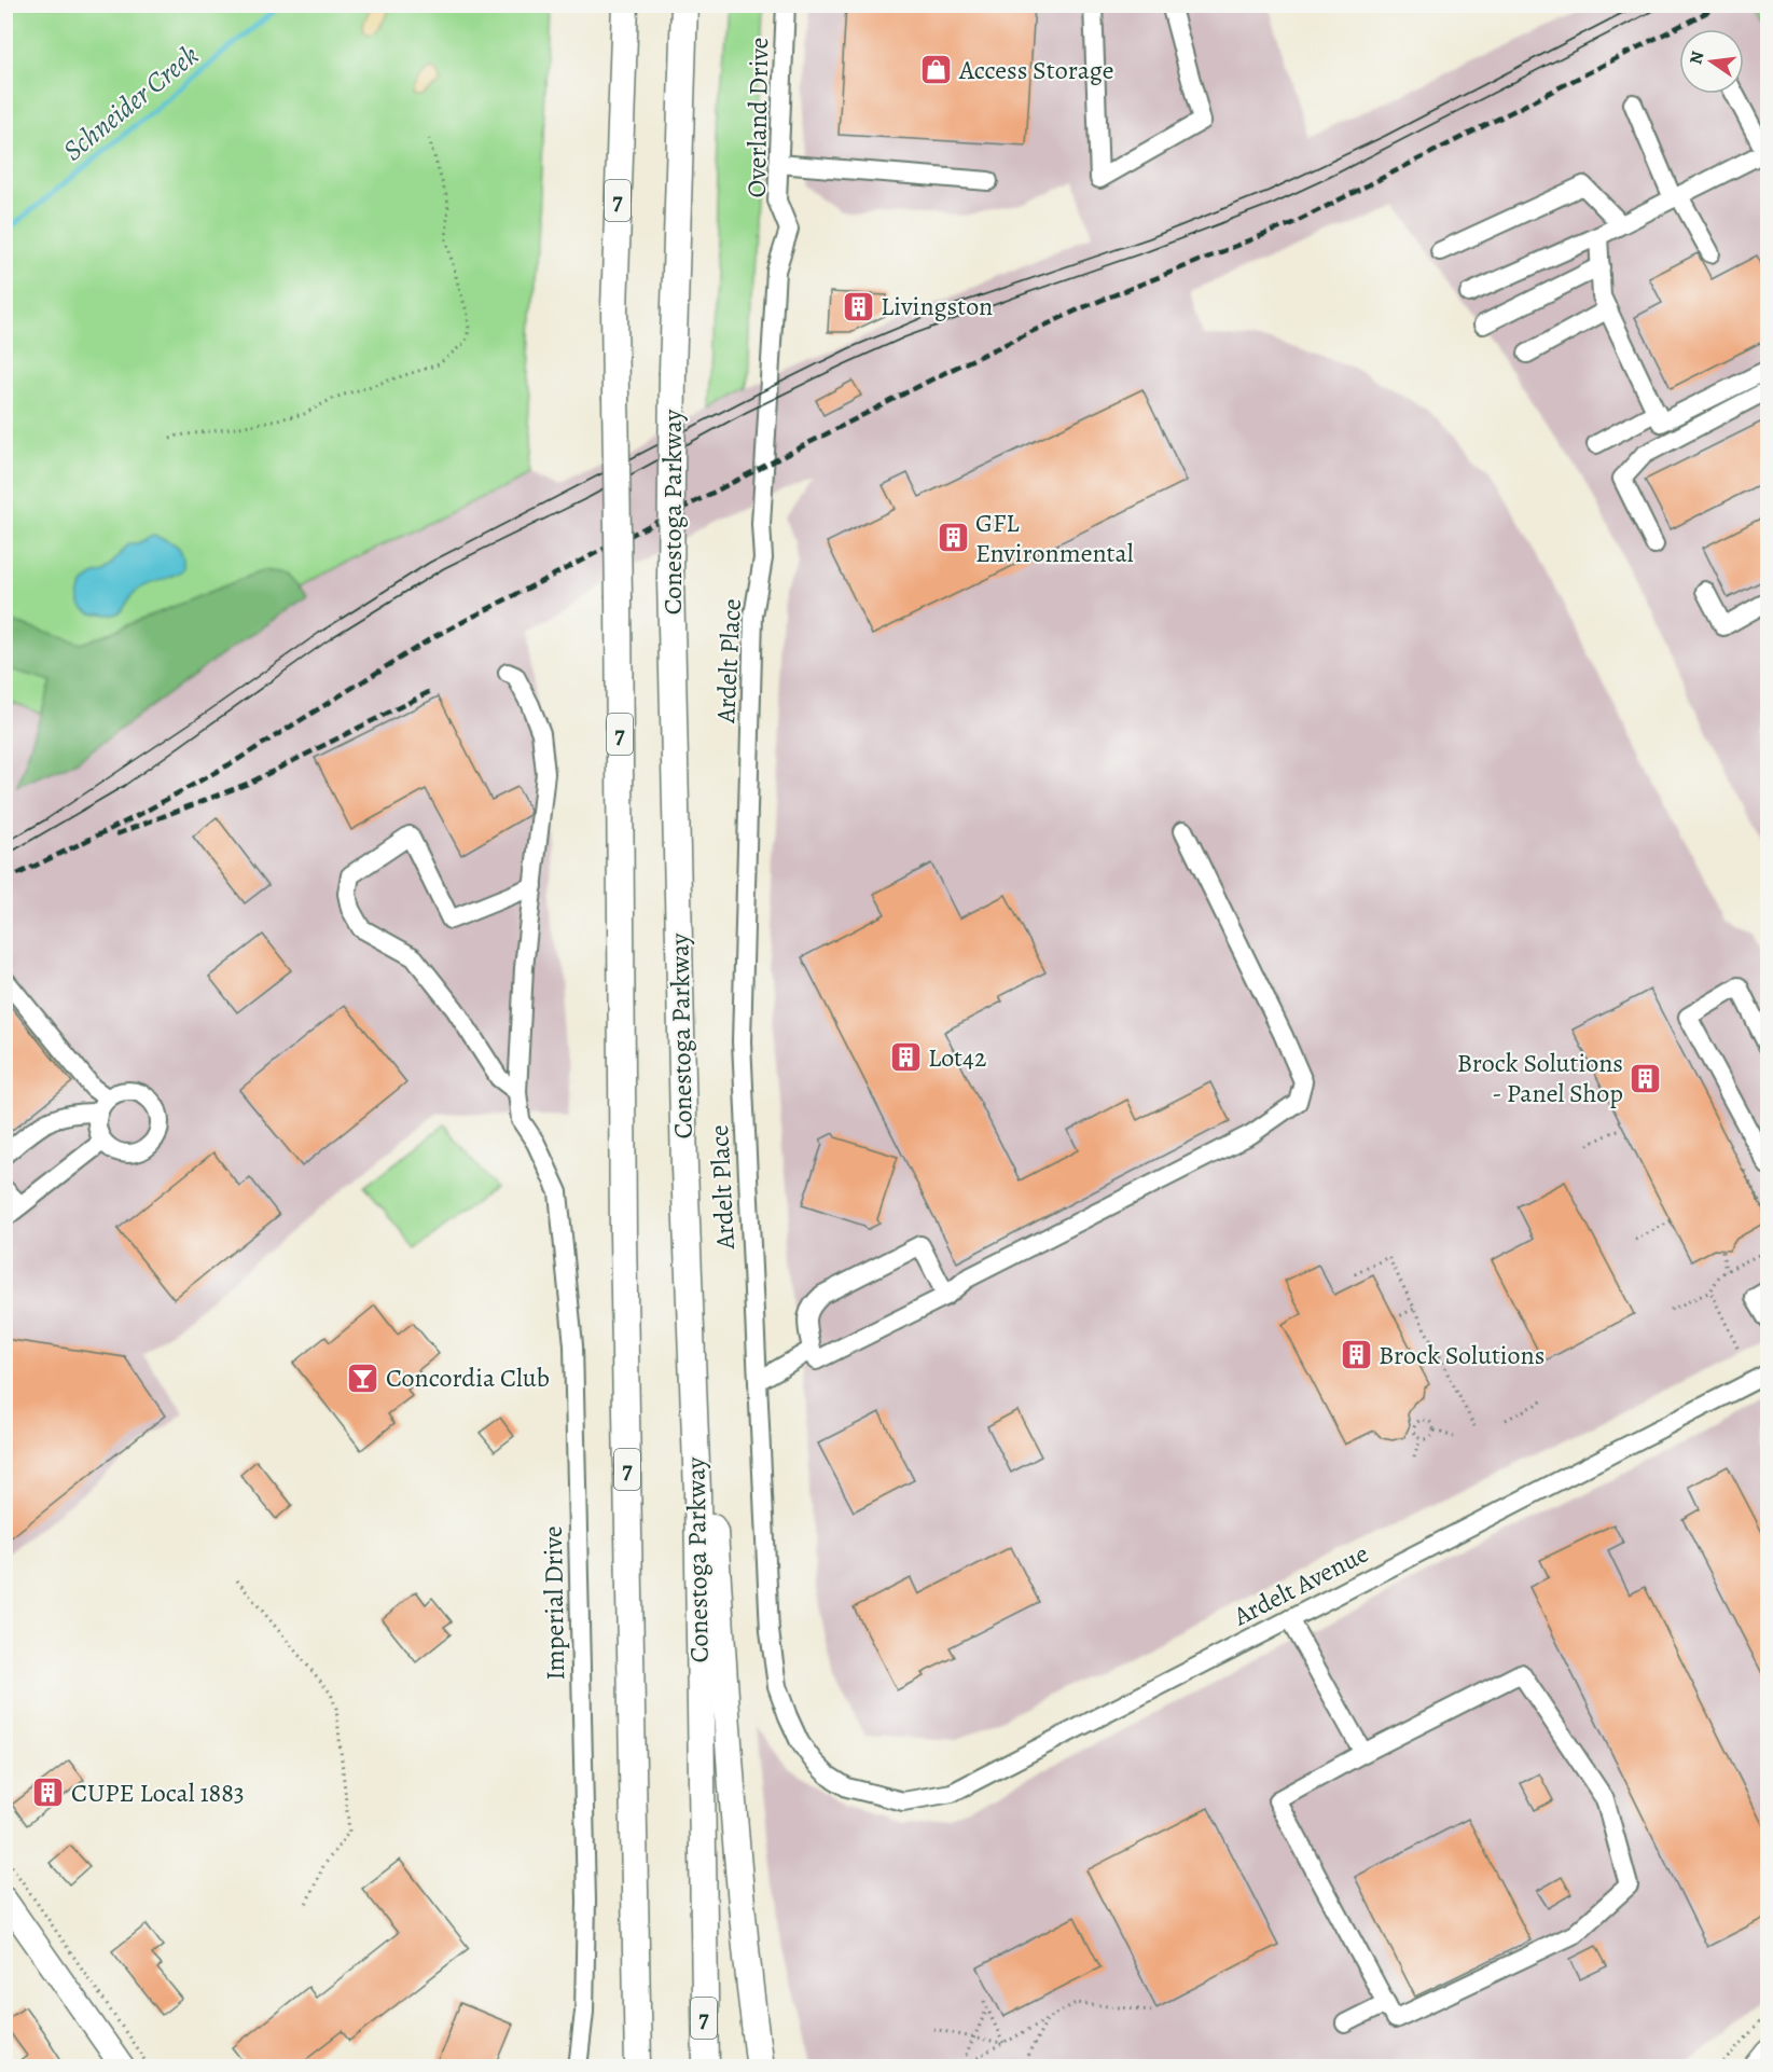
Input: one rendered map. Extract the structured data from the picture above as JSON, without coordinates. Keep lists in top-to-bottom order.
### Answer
{
  "streets": {
    "highway": ["7", "Conestoga Parkway"],
    "street": [
      "Overland Drive",
      "Ardelt Place",
      "Ardelt Avenue",
      "Imperial Drive"
    ]
  },
  "crossings": [
    ["Overland Drive", "Ardelt Place"],
    ["Ardelt Place", "Ardelt Avenue"]
  ],
  "water": ["Schneider Creek"],
  "places": {
    "shop": ["Access Storage"],
    "building": [
      "Livingston",
      "GFL Environmental",
      "Lot42",
      "Brock Solutions - Panel Shop",
      "Brock Solutions",
      "CUPE Local 1883"
    ],
    "bar": ["Concordia Club"]
  },
  "north": "left"
}
